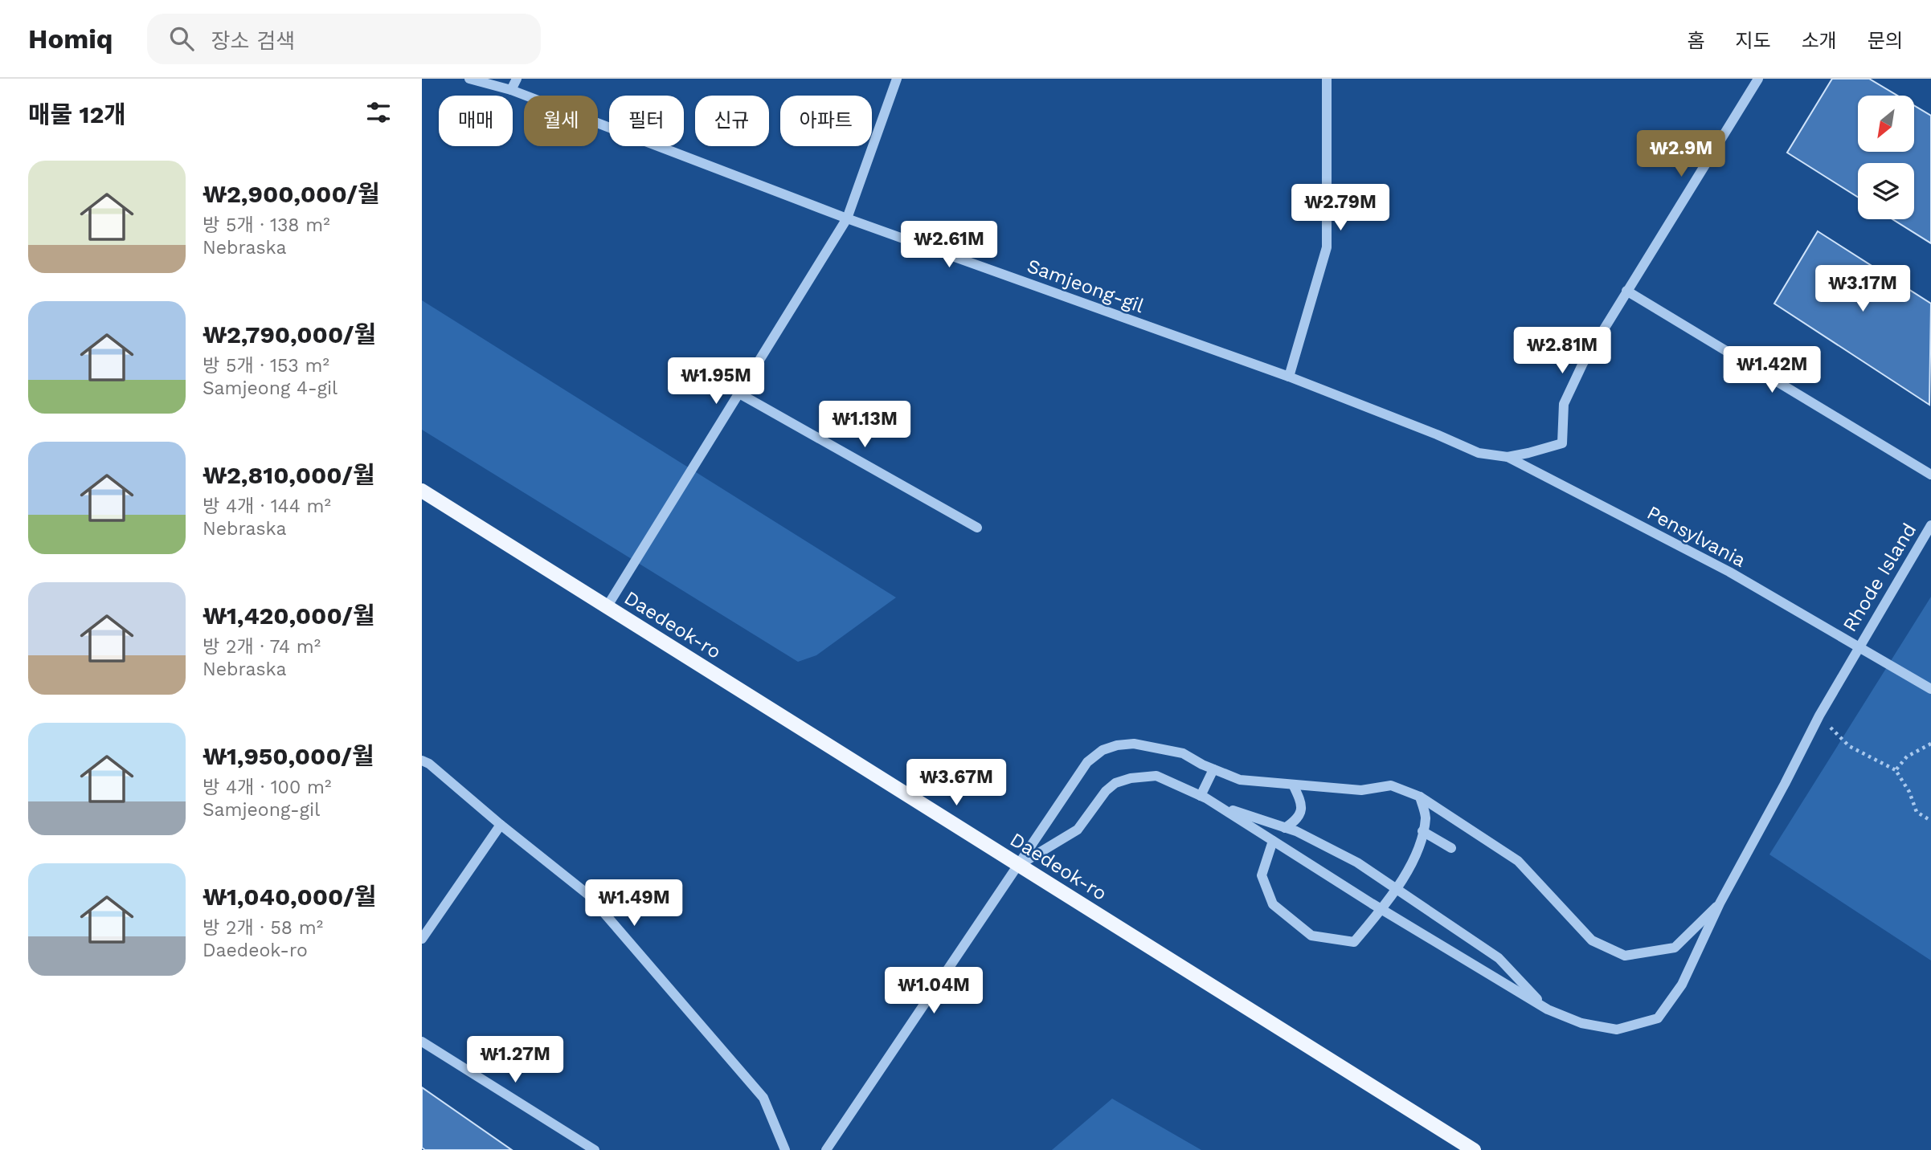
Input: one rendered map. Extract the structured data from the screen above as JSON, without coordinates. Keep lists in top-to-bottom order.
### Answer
{
  "streets": {
    "main road": ["Daedeok-ro"],
    "street": ["Samjeong-gil", "Pensylvania", "Rhode Island"]
  },
  "crossings": [
    ["Samjeong-gil", "Pensylvania"],
    ["Pensylvania", "Rhode Island"]
  ],
  "north": "bottom left",
  "page": {
    "header": "Homiq",
    "search": "장소 검색",
    "nav": [
      "홈",
      "지도",
      "소개",
      "문의"
    ],
    "heading": "매물 12개",
    "chip": [
      "매매",
      "월세",
      "필터",
      "신규",
      "아파트"
    ],
    "price": [
      "₩2.9M",
      "₩2.79M",
      "₩2.61M",
      "₩3.17M",
      "₩2.81M",
      "₩1.42M",
      "₩1.95M",
      "₩1.13M",
      "₩3.67M",
      "₩1.49M",
      "₩1.04M",
      "₩1.27M"
    ],
    "list": [
      {
        "name": "₩2,900,000/월",
        "note": "방 5개 · 138 m² · Nebraska"
      },
      {
        "name": "₩2,790,000/월",
        "note": "방 5개 · 153 m² · Samjeong 4-gil"
      },
      {
        "name": "₩2,810,000/월",
        "note": "방 4개 · 144 m² · Nebraska"
      },
      {
        "name": "₩1,420,000/월",
        "note": "방 2개 · 74 m² · Nebraska"
      },
      {
        "name": "₩1,950,000/월",
        "note": "방 4개 · 100 m² · Samjeong-gil"
      },
      {
        "name": "₩1,040,000/월",
        "note": "방 2개 · 58 m² · Daedeok-ro"
      }
    ]
  }
}
